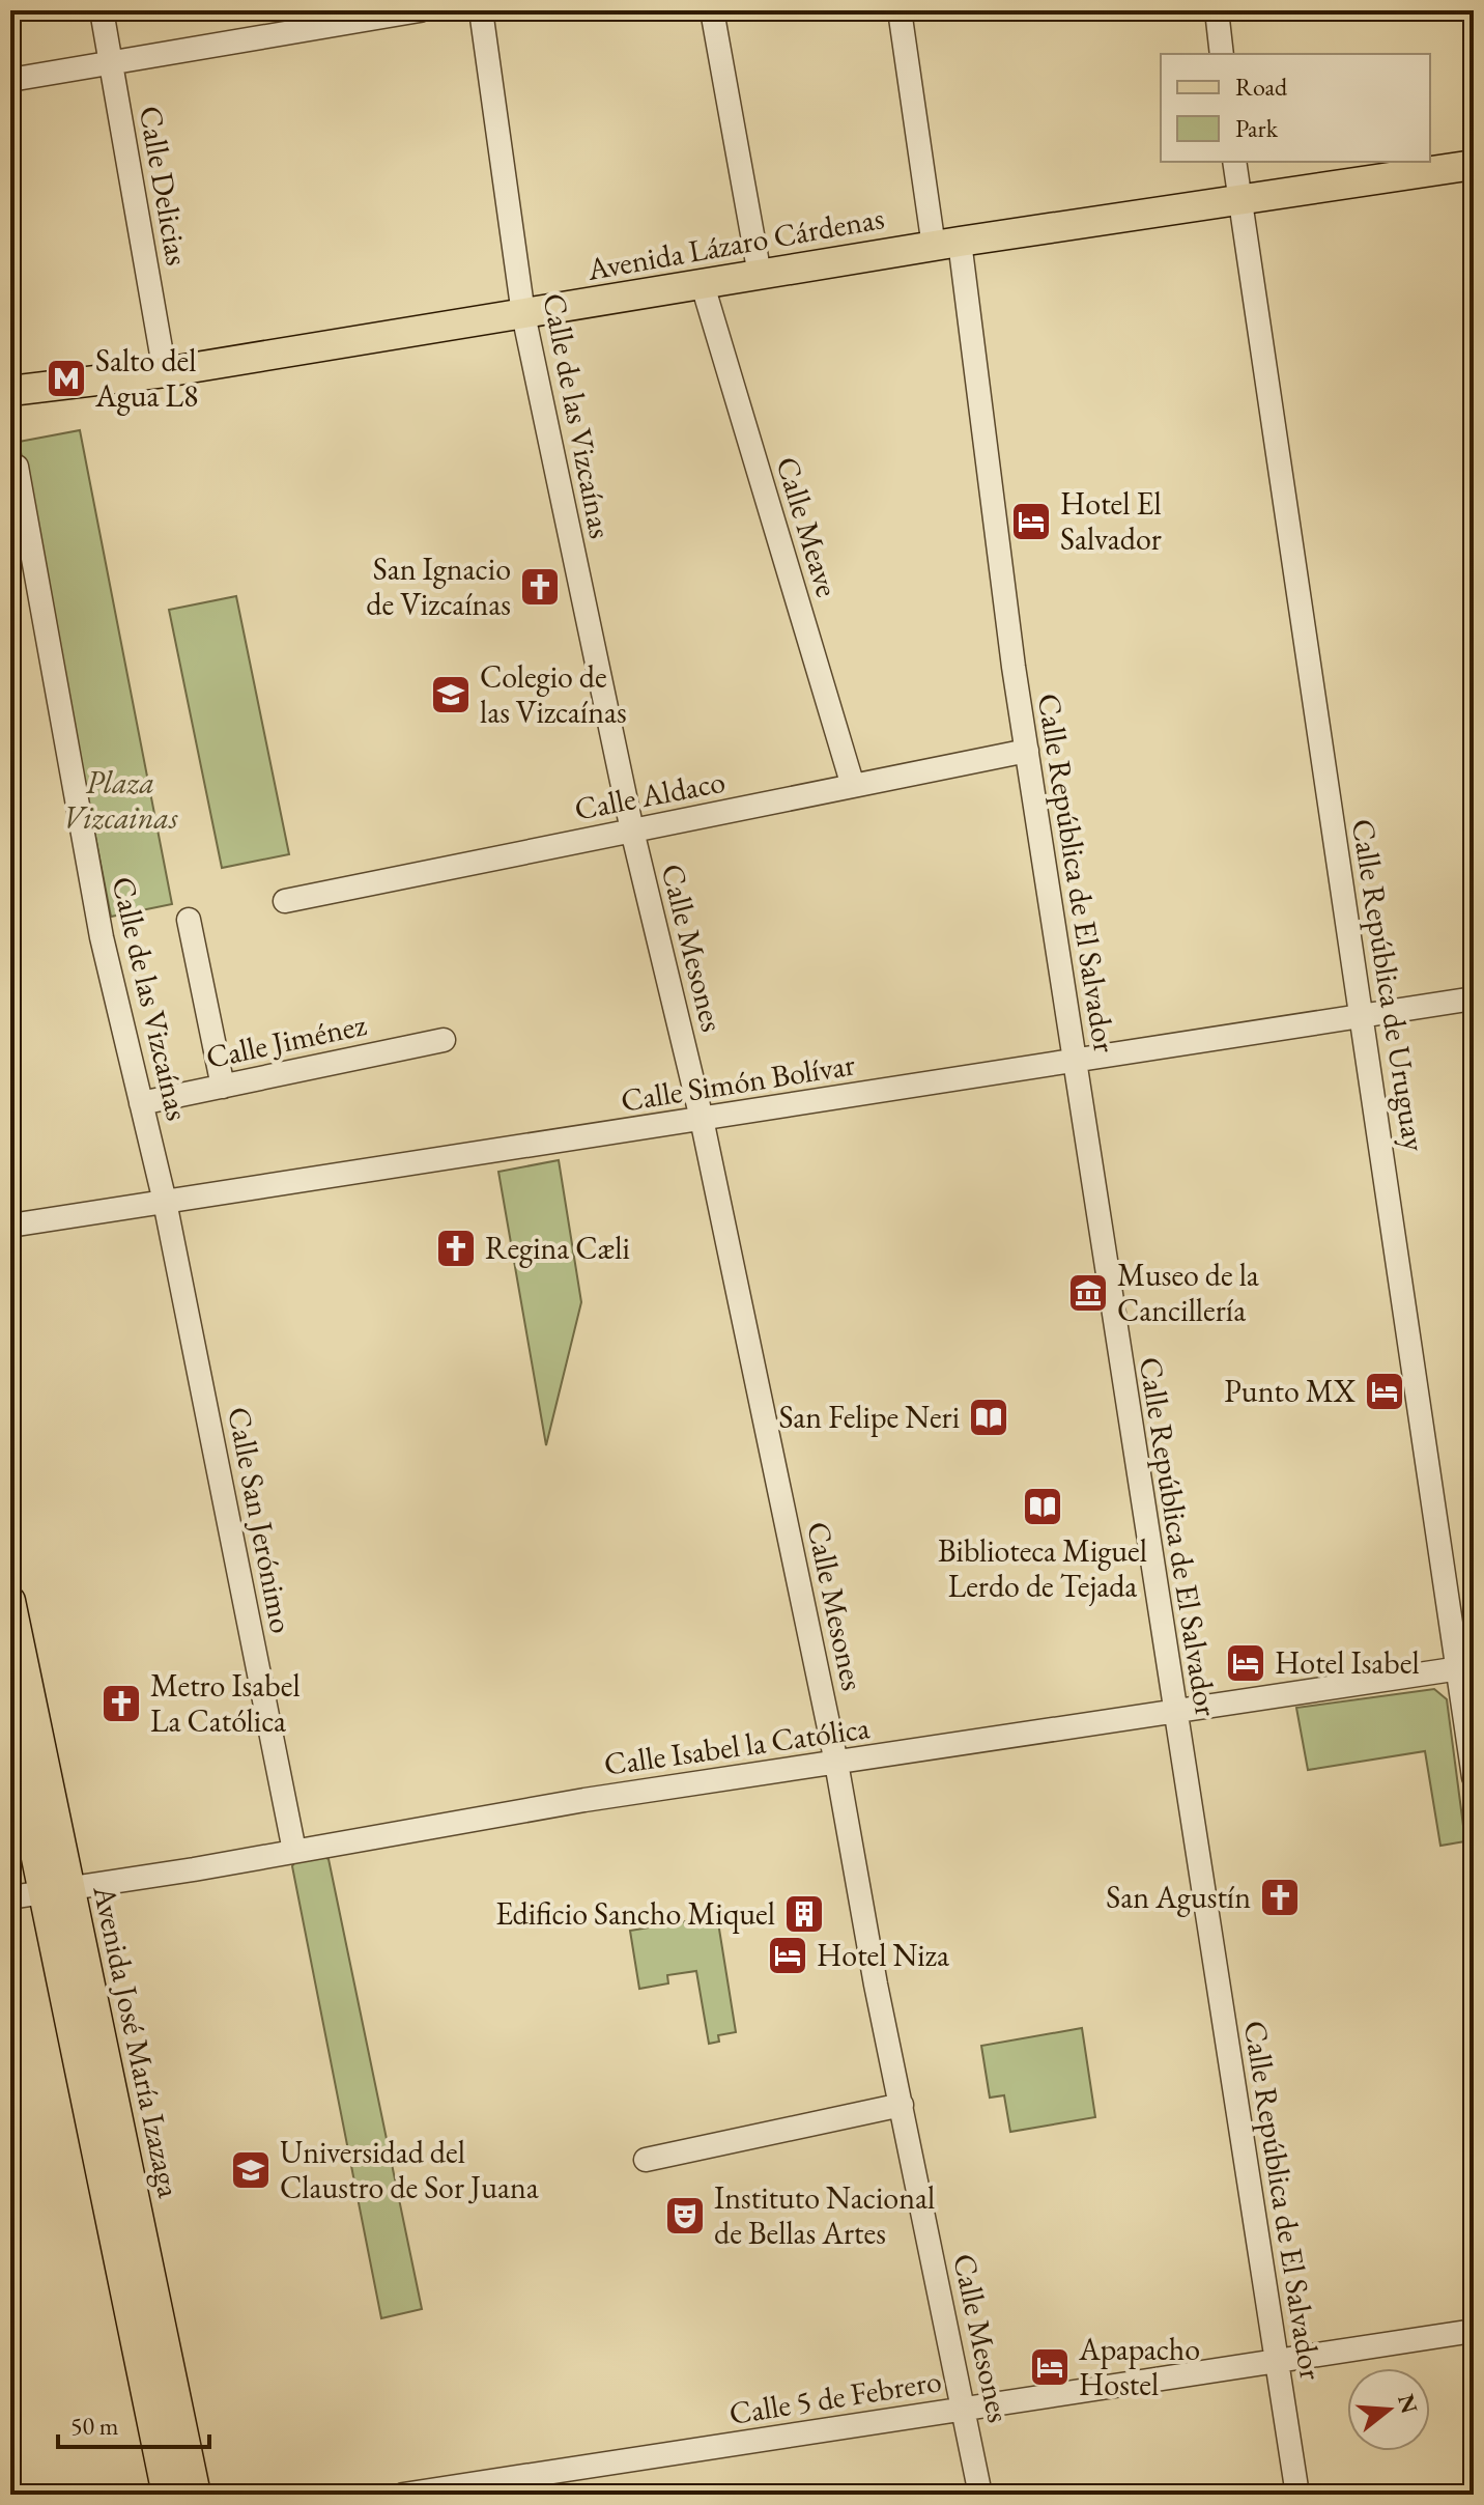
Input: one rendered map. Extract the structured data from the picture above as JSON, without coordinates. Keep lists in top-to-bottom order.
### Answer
{
  "streets": {
    "main road": ["Avenida Lázaro Cárdenas", "Avenida José María Izazaga"],
    "street": [
      "Calle Delicias",
      "Calle de las Vizcaínas",
      "Calle Meave",
      "Calle Aldaco",
      "Calle República de El Salvador",
      "Calle Mesones",
      "Calle República de Uruguay",
      "Calle Jiménez",
      "Calle Simón Bolívar",
      "Calle San Jerónimo",
      "Calle Isabel la Católica",
      "Calle 5 de Febrero"
    ]
  },
  "crossings": [
    ["Calle Delicias", "Avenida Lázaro Cárdenas"],
    ["Avenida Lázaro Cárdenas", "Calle de las Vizcaínas"],
    ["Avenida Lázaro Cárdenas", "Calle Meave"],
    ["Avenida Lázaro Cárdenas", "Calle República de El Salvador"],
    ["Avenida Lázaro Cárdenas", "Calle República de Uruguay"],
    ["Calle de las Vizcaínas", "Calle Aldaco"],
    ["Calle de las Vizcaínas", "Calle Mesones"],
    ["Calle de las Vizcaínas", "Calle Jiménez"],
    ["Calle de las Vizcaínas", "Calle Simón Bolívar"],
    ["Calle de las Vizcaínas", "Calle San Jerónimo"],
    ["Calle Meave", "Calle Aldaco"],
    ["Calle Aldaco", "Calle República de El Salvador"],
    ["Calle Aldaco", "Calle Mesones"],
    ["Calle República de El Salvador", "Calle Simón Bolívar"],
    ["Calle República de El Salvador", "Calle Isabel la Católica"],
    ["Calle República de El Salvador", "Calle 5 de Febrero"],
    ["Calle Mesones", "Calle Simón Bolívar"],
    ["Calle Mesones", "Calle Isabel la Católica"],
    ["Calle Mesones", "Calle 5 de Febrero"],
    ["Calle República de Uruguay", "Calle Simón Bolívar"],
    ["Calle República de Uruguay", "Calle Isabel la Católica"],
    ["Calle Simón Bolívar", "Calle San Jerónimo"],
    ["Calle San Jerónimo", "Calle Isabel la Católica"],
    ["Calle Isabel la Católica", "Avenida José María Izazaga"]
  ],
  "parks": ["Plaza Vizcainas"],
  "places": {
    "metro station": ["Salto del Agua L8"],
    "hotel": [
      "Hotel El Salvador",
      "Punto MX",
      "Hotel Isabel",
      "Hotel Niza",
      "Apapacho Hostel"
    ],
    "church": [
      "San Ignacio de Vizcaínas",
      "Regina Cæli",
      "Metro Isabel La Católica",
      "San Agustín"
    ],
    "school or university": ["Colegio de las Vizcaínas", "Universidad del Claustro de Sor Juana"],
    "museum": ["Museo de la Cancillería"],
    "library": ["San Felipe Neri", "Biblioteca Miguel Lerdo de Tejada"],
    "building": ["Edificio Sancho Miquel"],
    "theatre": ["Instituto Nacional de Bellas Artes"]
  },
  "legend": ["Road", "Park"],
  "scale_bar": "50 m",
  "north": "right"
}
